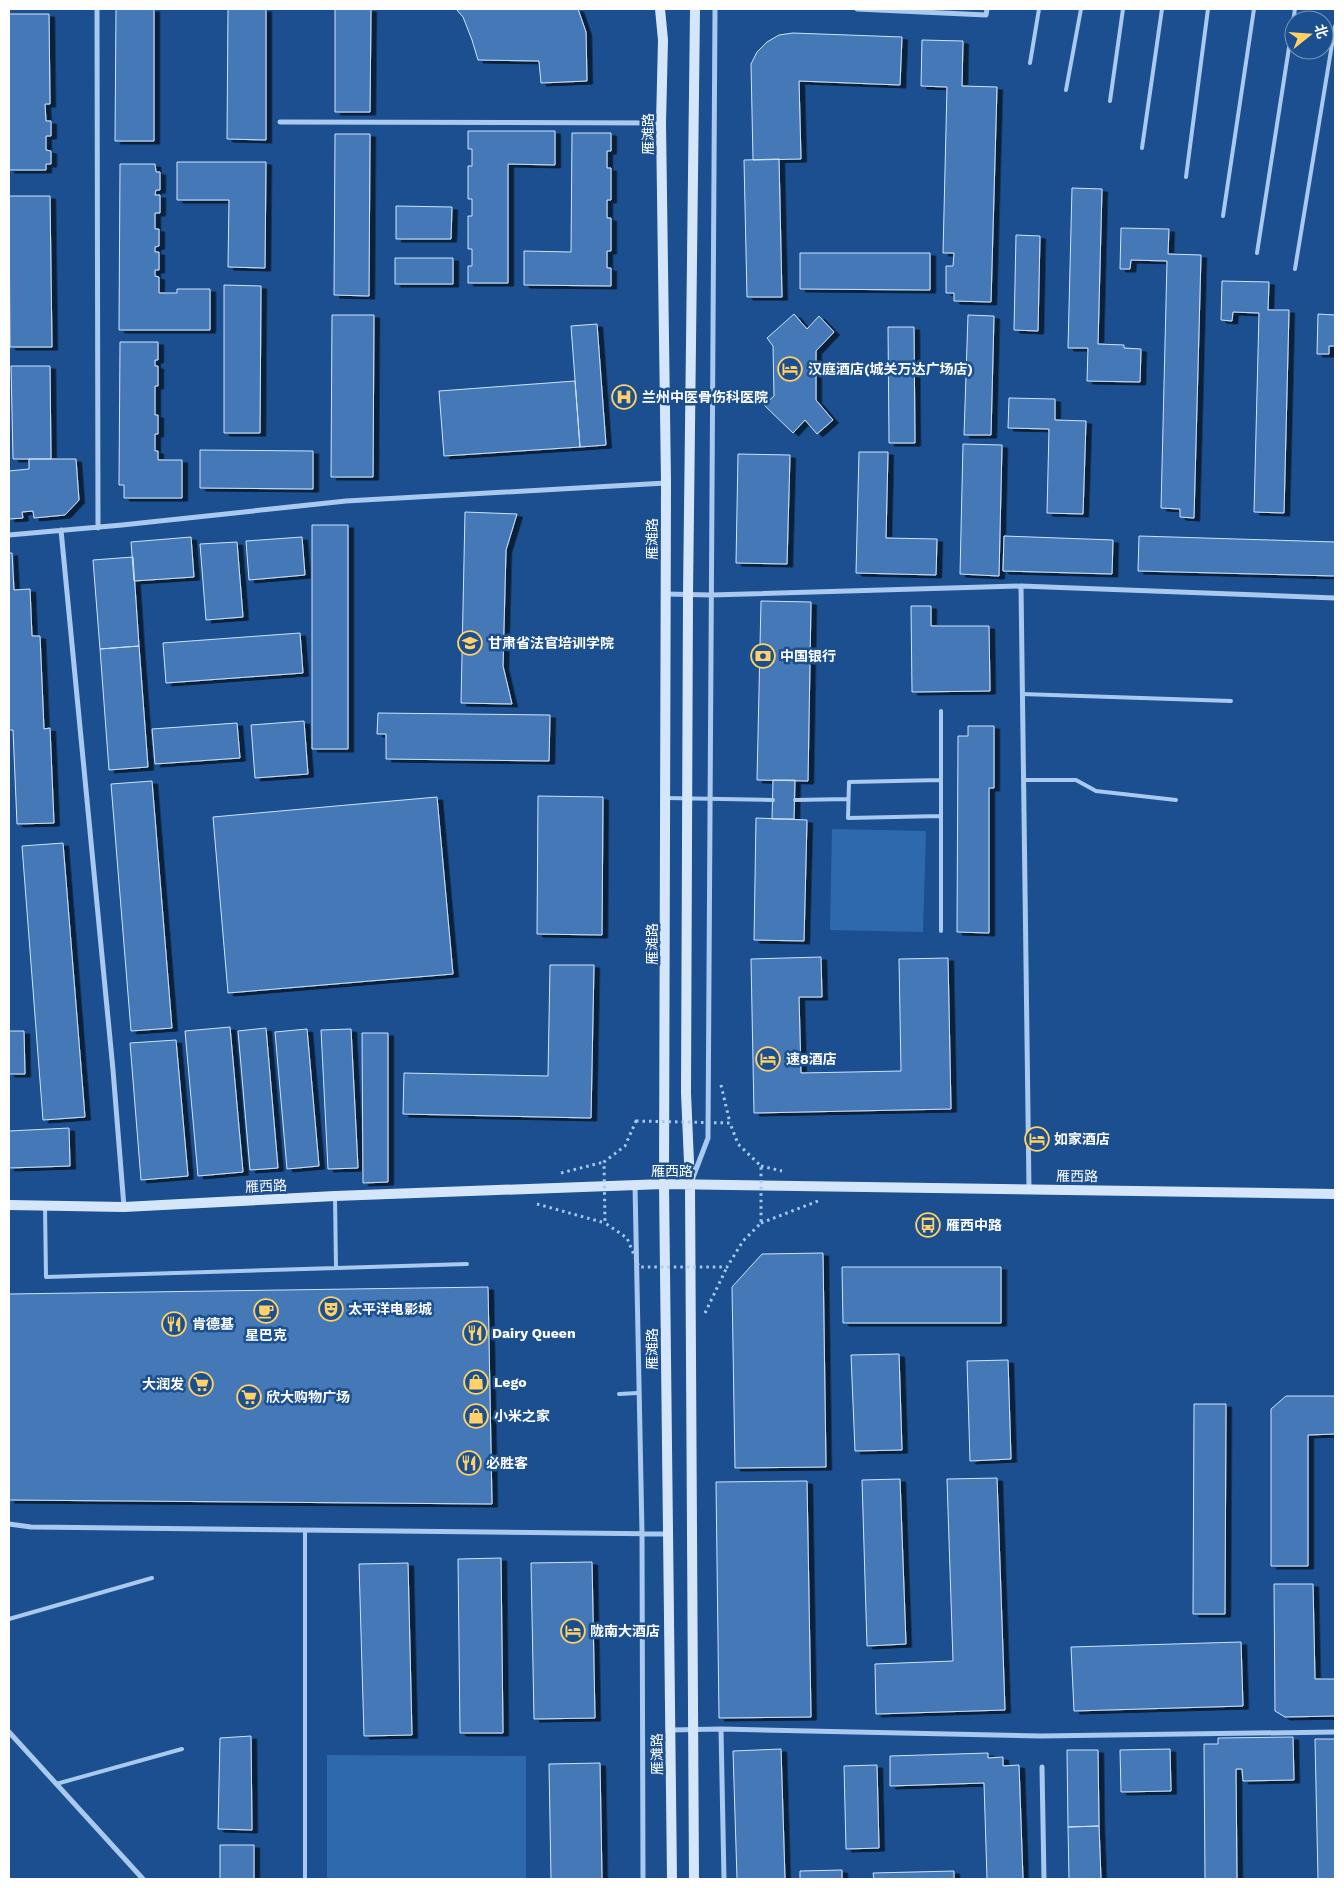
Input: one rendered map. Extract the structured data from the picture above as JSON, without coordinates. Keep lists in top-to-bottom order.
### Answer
{
  "streets": {
    "main road": ["雁滩路", "雁西路"]
  },
  "crossings": [
    ["雁滩路", "雁西路"]
  ],
  "places": {
    "hotel": [
      "汉庭酒店(城关万达广场店)",
      "速8酒店",
      "如家酒店",
      "陇南大酒店"
    ],
    "hospital": ["兰州中医骨伤科医院"],
    "school or university": ["甘肃省法官培训学院"],
    "bank": ["中国银行"],
    "bus stop": ["雁西中路"],
    "theatre": ["太平洋电影城"],
    "cafe": ["星巴克"],
    "restaurant": ["肯德基", "Dairy Queen", "必胜客"],
    "shop": ["Lego", "小米之家"],
    "supermarket": ["大润发", "欣大购物广场"]
  },
  "north": "right"
}
